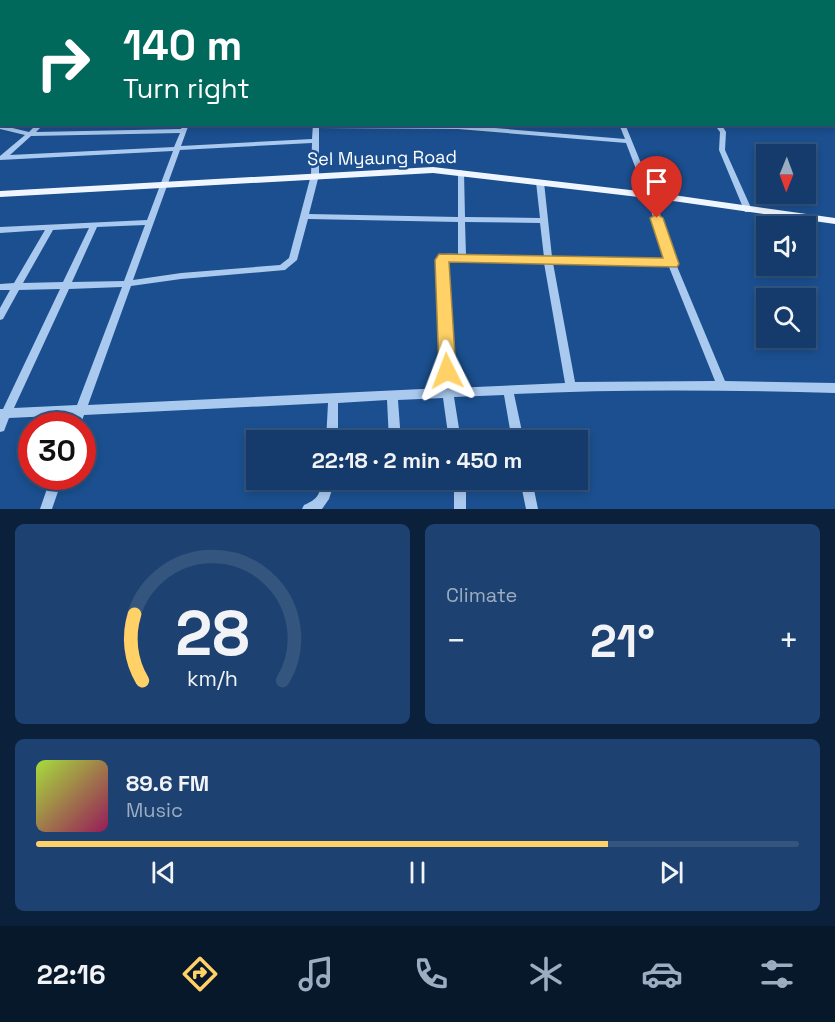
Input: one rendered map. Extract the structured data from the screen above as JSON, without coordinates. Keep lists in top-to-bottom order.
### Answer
{
  "streets": {
    "main road": ["Sel Myaung Road"]
  },
  "north": "bottom",
  "page": {
    "turn": ["140 m", "Turn right"],
    "limit": "30",
    "trip": "22:18 · 2 min · 450 m",
    "tile": "Climate",
    "heat": ["−", "21°", "+"],
    "song": ["89.6 FM", "Music"],
    "tabs": "22:16",
    "gauge": ["28", "km/h"]
  }
}
